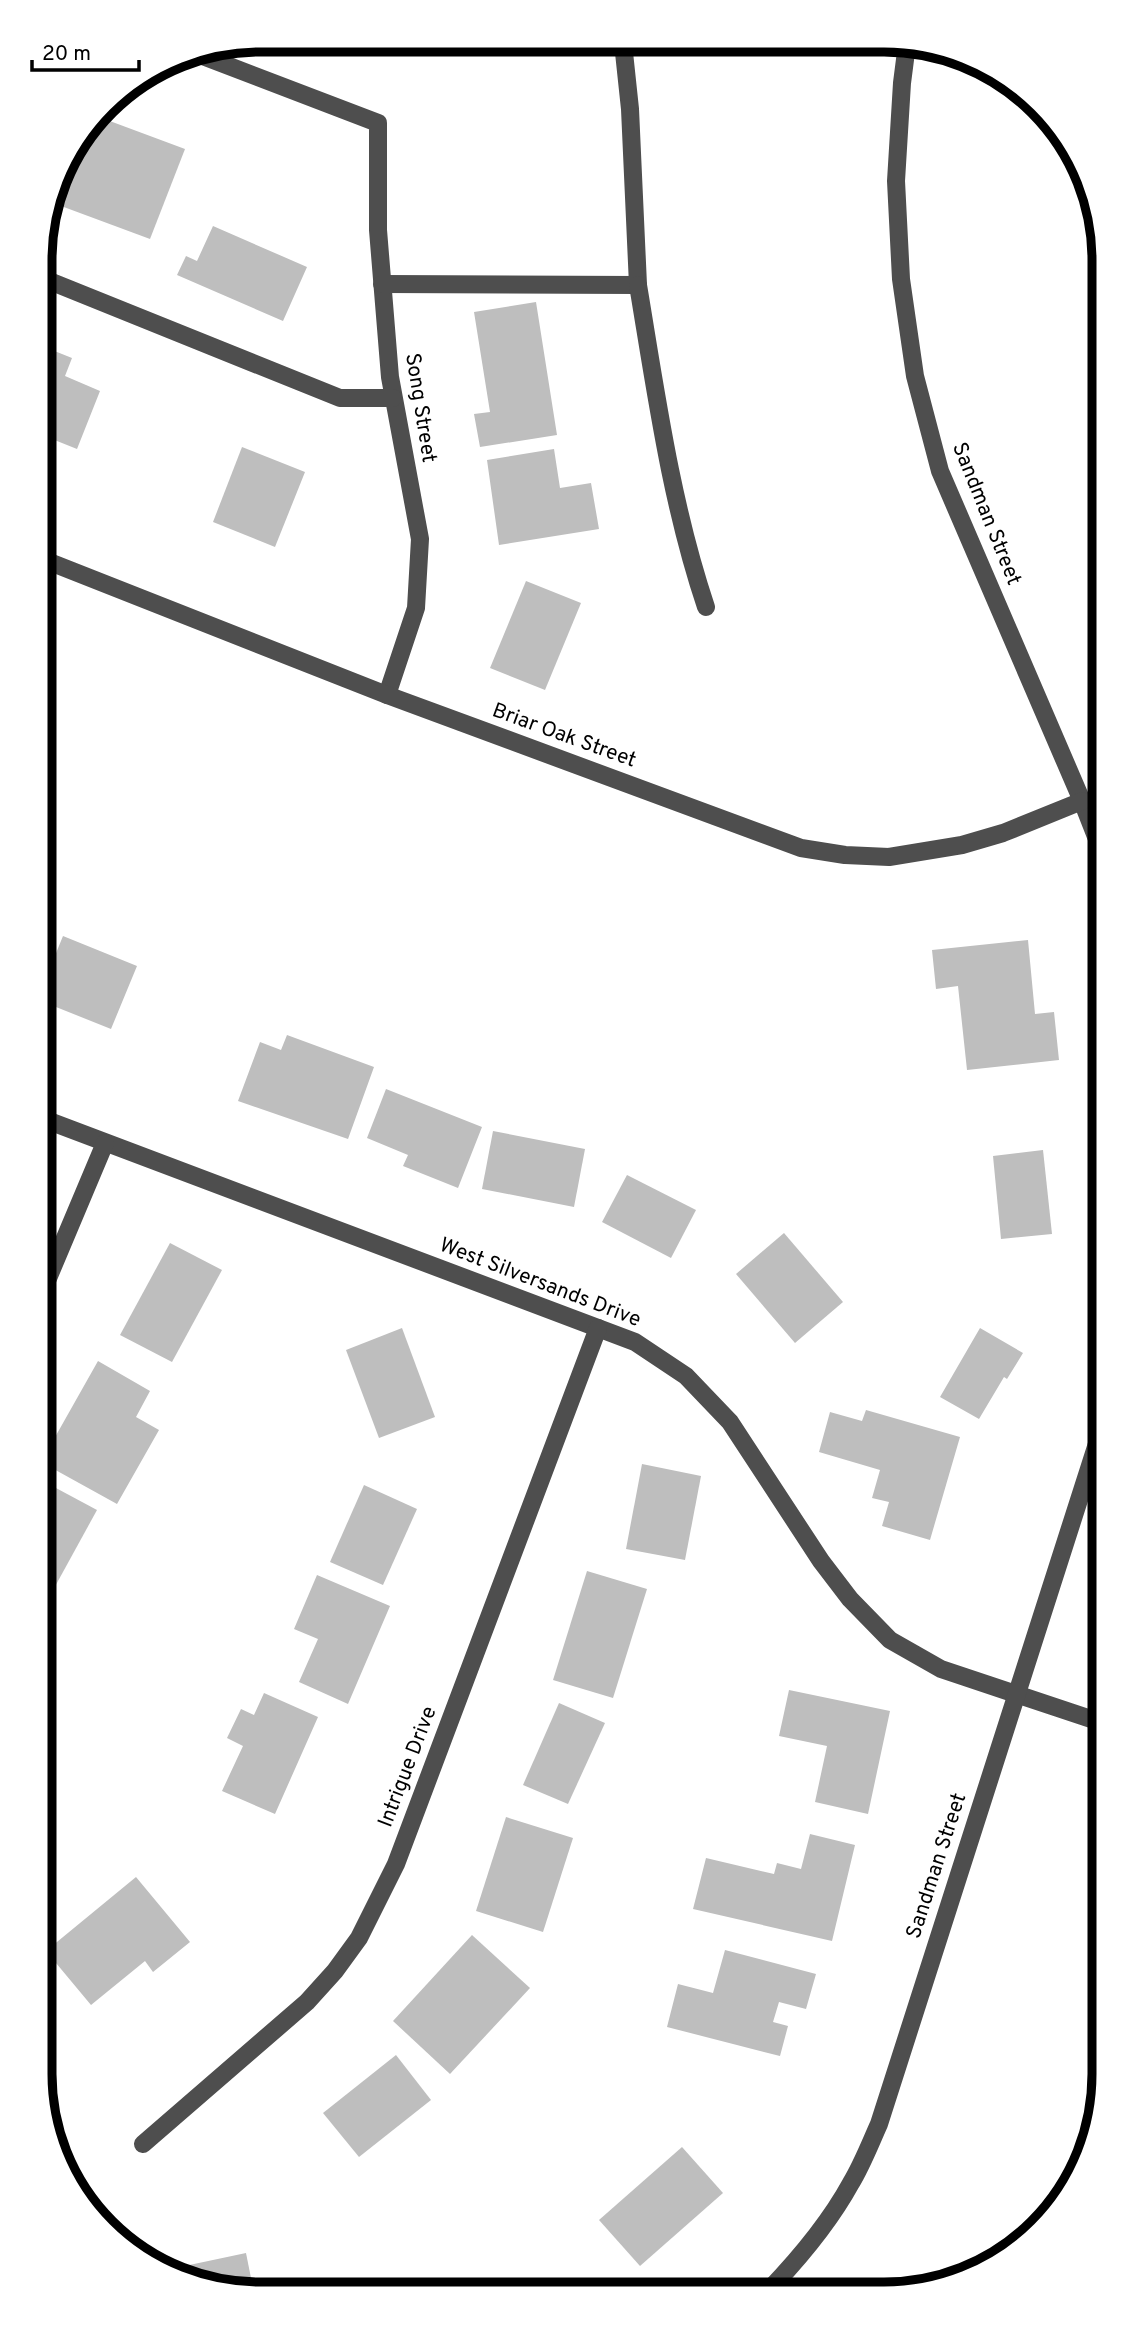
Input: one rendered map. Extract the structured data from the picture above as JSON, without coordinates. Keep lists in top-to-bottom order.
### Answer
{
  "streets": {
    "street": [
      "Song Street",
      "Sandman Street",
      "Briar Oak Street",
      "West Silversands Drive",
      "Intrigue Drive"
    ]
  },
  "crossings": [
    ["Song Street", "Briar Oak Street"],
    ["Sandman Street", "Briar Oak Street"],
    ["Sandman Street", "West Silversands Drive"],
    ["West Silversands Drive", "Intrigue Drive"]
  ],
  "scale_bar": "20 m"
}
